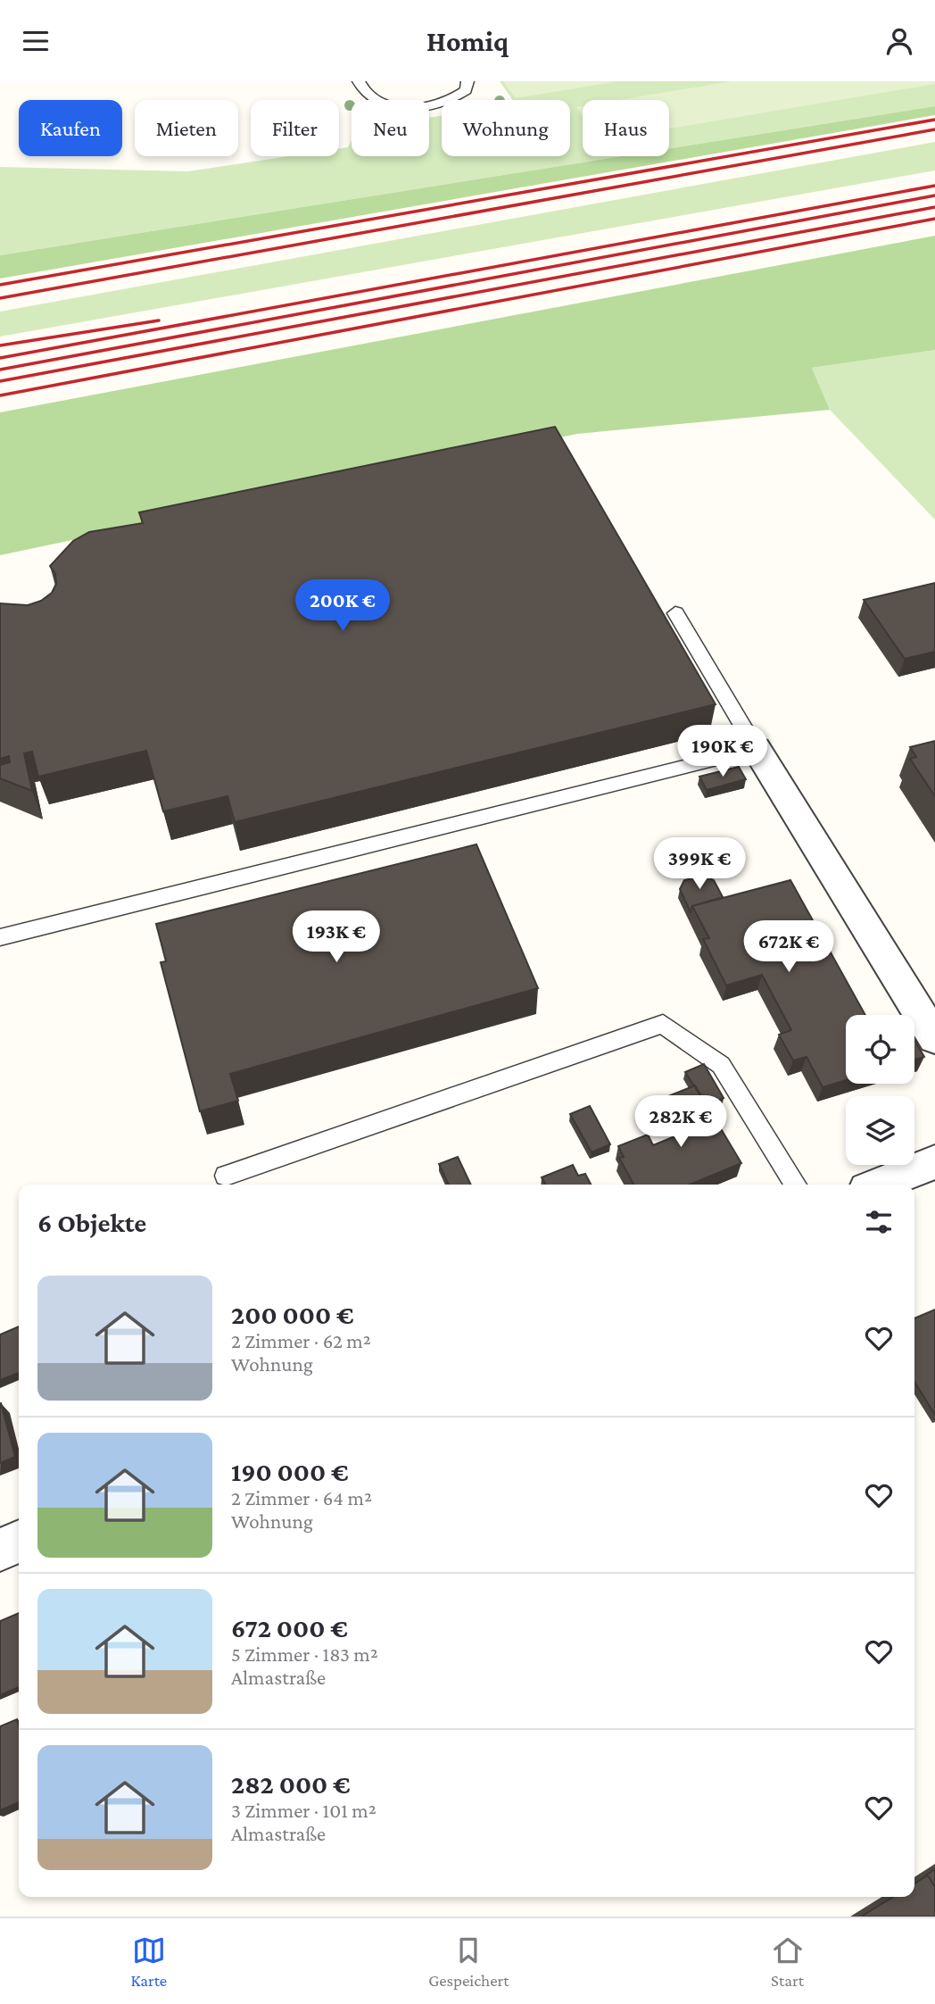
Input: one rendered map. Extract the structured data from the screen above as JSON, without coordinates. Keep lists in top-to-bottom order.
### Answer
{
  "page": {
    "header": "Homiq",
    "chip": [
      "Kaufen",
      "Mieten",
      "Filter",
      "Neu",
      "Wohnung",
      "Haus"
    ],
    "price": [
      "200K €",
      "190K €",
      "399K €",
      "193K €",
      "672K €",
      "282K €"
    ],
    "heading": "6 Objekte",
    "list": [
      {
        "name": "200 000 €",
        "note": "2 Zimmer · 62 m² · Wohnung"
      },
      {
        "name": "190 000 €",
        "note": "2 Zimmer · 64 m² · Wohnung"
      },
      {
        "name": "672 000 €",
        "note": "5 Zimmer · 183 m² · Almastraße"
      },
      {
        "name": "282 000 €",
        "note": "3 Zimmer · 101 m² · Almastraße"
      }
    ],
    "tabs": ["Karte", "Gespeichert", "Start"]
  }
}
